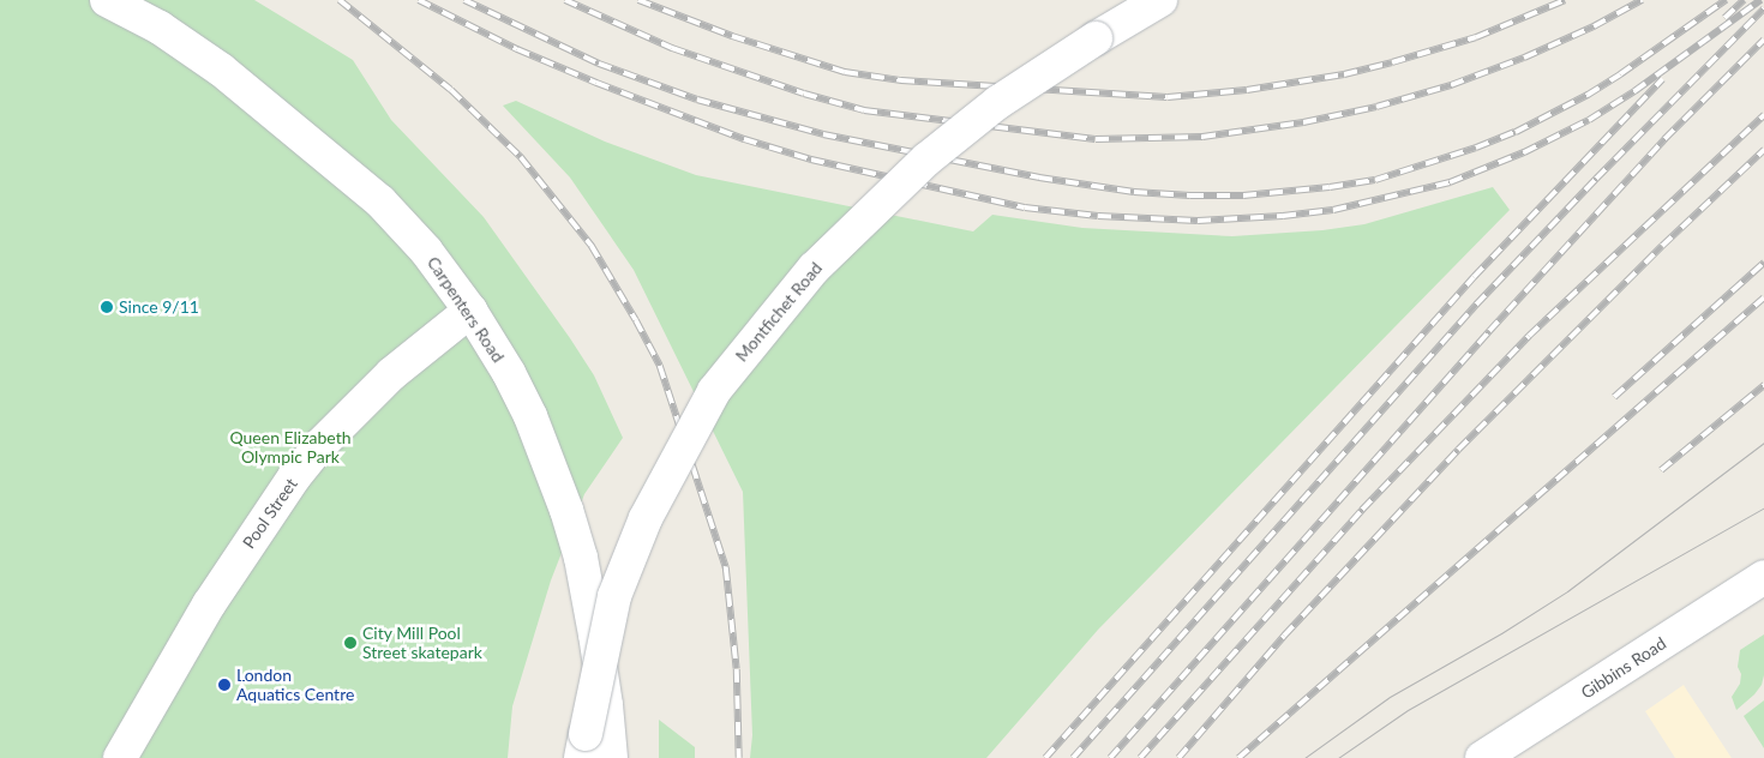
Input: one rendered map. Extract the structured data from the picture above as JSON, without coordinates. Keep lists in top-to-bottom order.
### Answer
{
  "streets": {
    "street": [
      "Carpenters Road",
      "Montfichet Road",
      "Pool Street",
      "Gibbins Road"
    ]
  },
  "crossings": [
    ["Carpenters Road", "Pool Street"]
  ],
  "parks": ["Queen Elizabeth Olympic Park"],
  "places": ["Since 9/11", "City Mill Pool Street skatepark", "London Aquatics Centre"]
}
